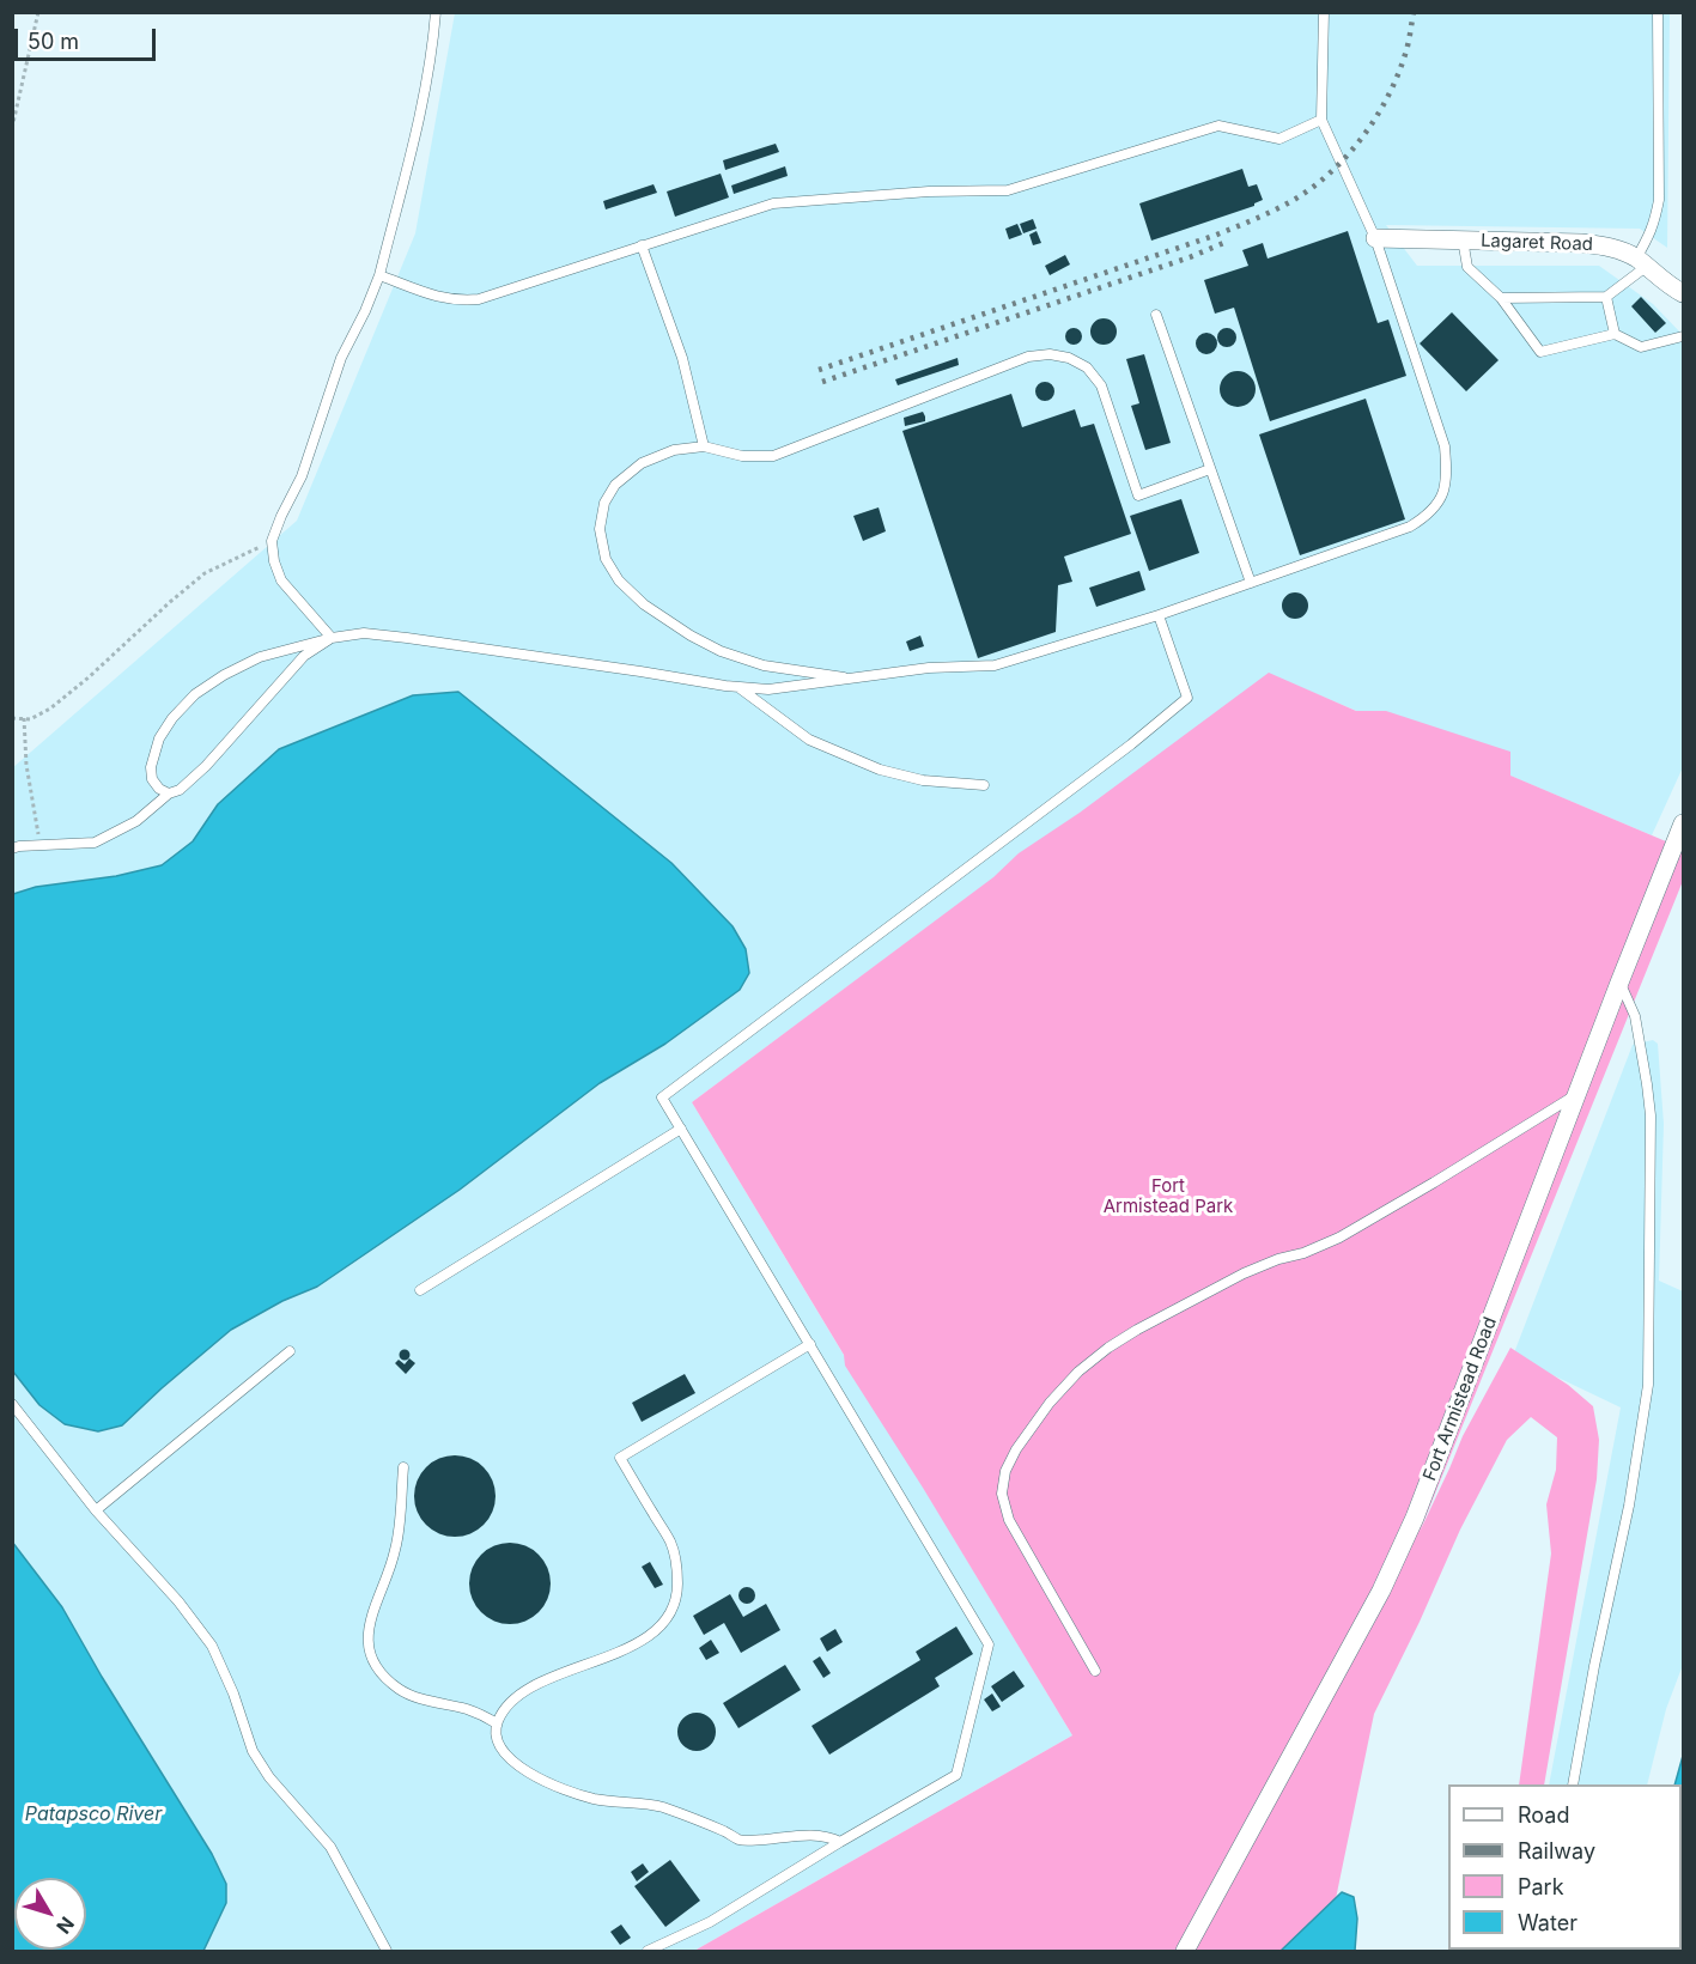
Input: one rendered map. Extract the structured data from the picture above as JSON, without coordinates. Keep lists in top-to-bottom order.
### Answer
{
  "streets": {
    "street": ["Lagaret Road", "Fort Armistead Road"]
  },
  "water": ["Patapsco River"],
  "parks": ["Fort Armistead Park"],
  "legend": [
    "Road",
    "Railway",
    "Park",
    "Water"
  ],
  "scale_bar": "50 m",
  "north": "bottom right"
}
